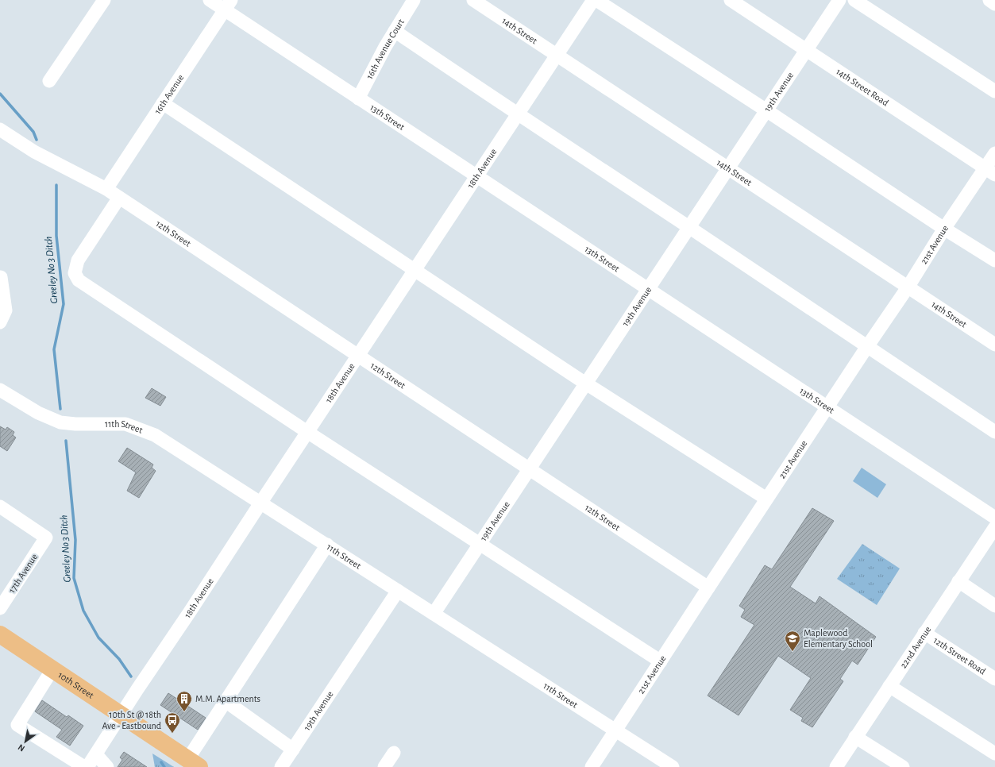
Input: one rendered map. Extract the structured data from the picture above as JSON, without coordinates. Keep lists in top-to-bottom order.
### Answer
{
  "streets": {
    "main road": ["10th Street"],
    "street": [
      "14th Street",
      "16th Avenue Court",
      "14th Street Road",
      "19th Avenue",
      "16th Avenue",
      "13th Street",
      "18th Avenue",
      "12th Street",
      "21st Avenue",
      "11th Street",
      "17th Avenue",
      "22nd Avenue",
      "12th Street Road"
    ]
  },
  "crossings": [
    ["14th Street", "19th Avenue"],
    ["14th Street", "18th Avenue"],
    ["14th Street", "21st Avenue"],
    ["16th Avenue Court", "13th Street"],
    ["14th Street Road", "19th Avenue"],
    ["14th Street Road", "21st Avenue"],
    ["19th Avenue", "13th Street"],
    ["19th Avenue", "12th Street"],
    ["19th Avenue", "11th Street"],
    ["16th Avenue", "13th Street"],
    ["16th Avenue", "12th Street"],
    ["13th Street", "18th Avenue"],
    ["13th Street", "21st Avenue"],
    ["18th Avenue", "12th Street"],
    ["18th Avenue", "11th Street"],
    ["18th Avenue", "10th Street"],
    ["12th Street", "21st Avenue"],
    ["21st Avenue", "11th Street"],
    ["22nd Avenue", "12th Street Road"]
  ],
  "water": ["Greeley No 3 Ditch"],
  "places": {
    "school or university": ["Maplewood Elementary School"],
    "building": ["M.M. Apartments"],
    "bus stop": ["10th St @ 18th Ave - Eastbound"]
  },
  "north": "bottom left"
}
